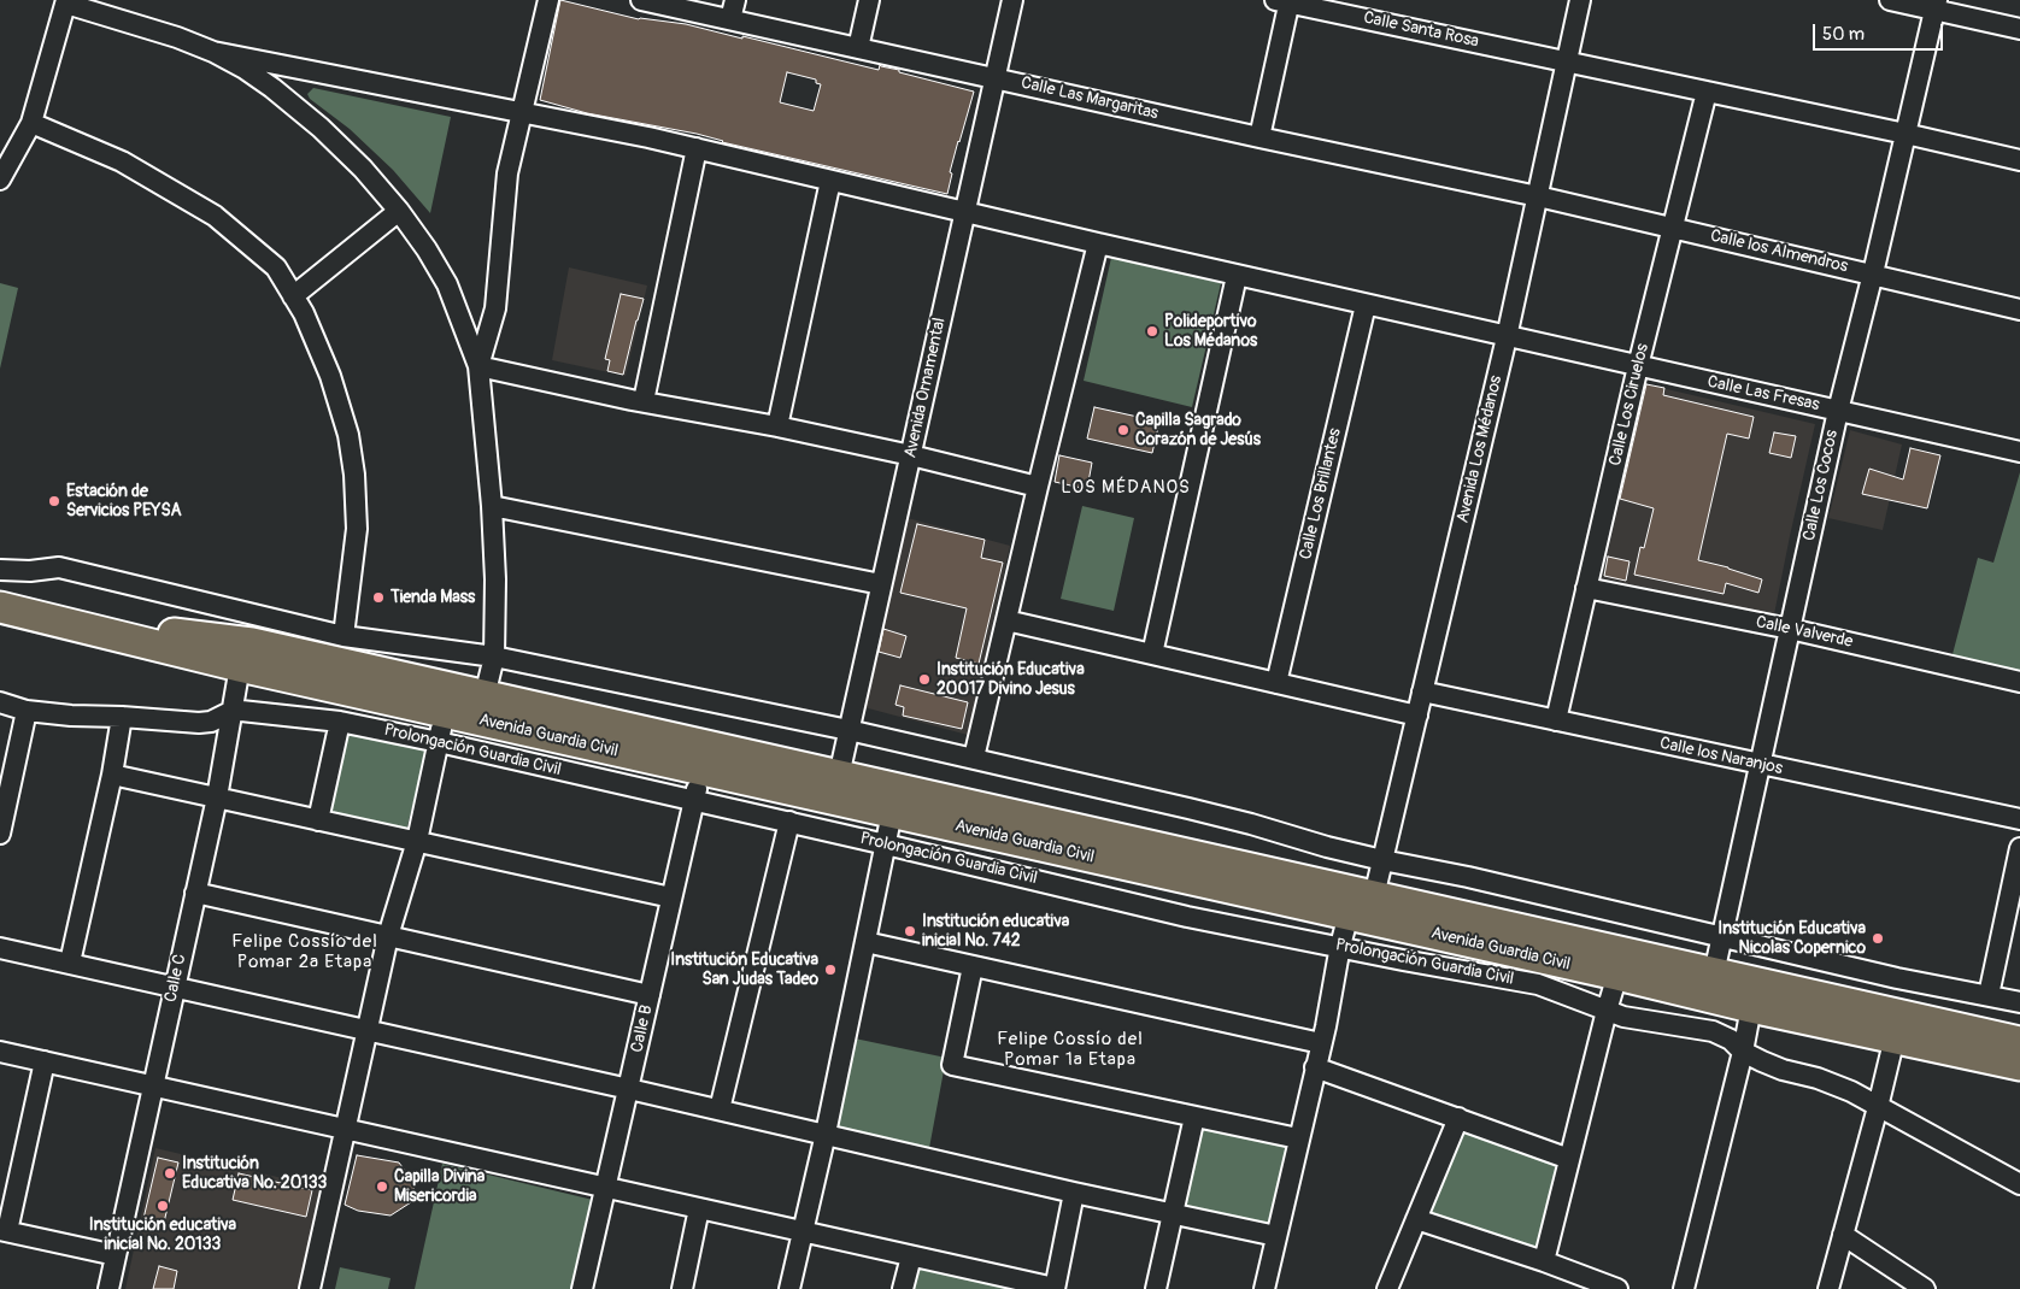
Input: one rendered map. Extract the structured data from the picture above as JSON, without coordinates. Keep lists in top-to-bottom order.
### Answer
{
  "streets": {
    "highway": ["Avenida Guardia Civil"],
    "street": [
      "Calle Santa Rosa",
      "Calle Las Margaritas",
      "Calle los Almendros",
      "Avenida Ornamental",
      "Calle Las Fresas",
      "Calle Los Ciruelos",
      "Avenida Los Médanos",
      "Calle Los Cocos",
      "Calle Los Brillantes",
      "Calle Valverde",
      "Prolongación Guardia Civil",
      "Calle los Naranjos",
      "Calle C",
      "Calle B"
    ]
  },
  "crossings": [
    ["Calle Santa Rosa", "Calle Los Ciruelos"],
    ["Calle Santa Rosa", "Avenida Los Médanos"],
    ["Calle Santa Rosa", "Calle Los Cocos"],
    ["Calle Las Margaritas", "Calle los Almendros"],
    ["Calle Las Margaritas", "Avenida Ornamental"],
    ["Calle Las Margaritas", "Avenida Los Médanos"],
    ["Calle los Almendros", "Calle Los Ciruelos"],
    ["Calle los Almendros", "Avenida Los Médanos"],
    ["Calle los Almendros", "Calle Los Cocos"],
    ["Avenida Ornamental", "Calle Las Fresas"],
    ["Avenida Ornamental", "Avenida Guardia Civil"],
    ["Calle Las Fresas", "Calle Los Ciruelos"],
    ["Calle Las Fresas", "Avenida Los Médanos"],
    ["Calle Las Fresas", "Calle Los Cocos"],
    ["Calle Las Fresas", "Calle Los Brillantes"],
    ["Calle Los Ciruelos", "Calle Valverde"],
    ["Calle Los Ciruelos", "Calle los Naranjos"],
    ["Avenida Los Médanos", "Avenida Guardia Civil"],
    ["Avenida Los Médanos", "Calle los Naranjos"],
    ["Calle Los Cocos", "Calle Valverde"],
    ["Calle Los Cocos", "Avenida Guardia Civil"],
    ["Calle Los Cocos", "Calle los Naranjos"],
    ["Avenida Guardia Civil", "Calle C"],
    ["Avenida Guardia Civil", "Calle B"],
    ["Prolongación Guardia Civil", "Calle C"],
    ["Prolongación Guardia Civil", "Calle B"]
  ],
  "districts": ["LOS MÉDANOS", "Felipe Cossío del Pomar 2ª Etapa", "Felipe Cossío del Pomar 1ª Etapa"],
  "places": [
    "Polideportivo Los Médanos",
    "Capilla Sagrado Corazón de Jesús",
    "Estación de Servicios PEYSA",
    "Tienda Mass",
    "Institución Educativa 20017 Divino Jesus",
    "Institución educativa inicial No. 742",
    "Institución Educativa Nicolas Copernico",
    "Institución Educativa San Judas Tadeo",
    "Institución Educativa No. 20133",
    "Capilla Divina Misericordia",
    "Institución educativa inicial No. 20133"
  ],
  "scale_bar": "50 m"
}
